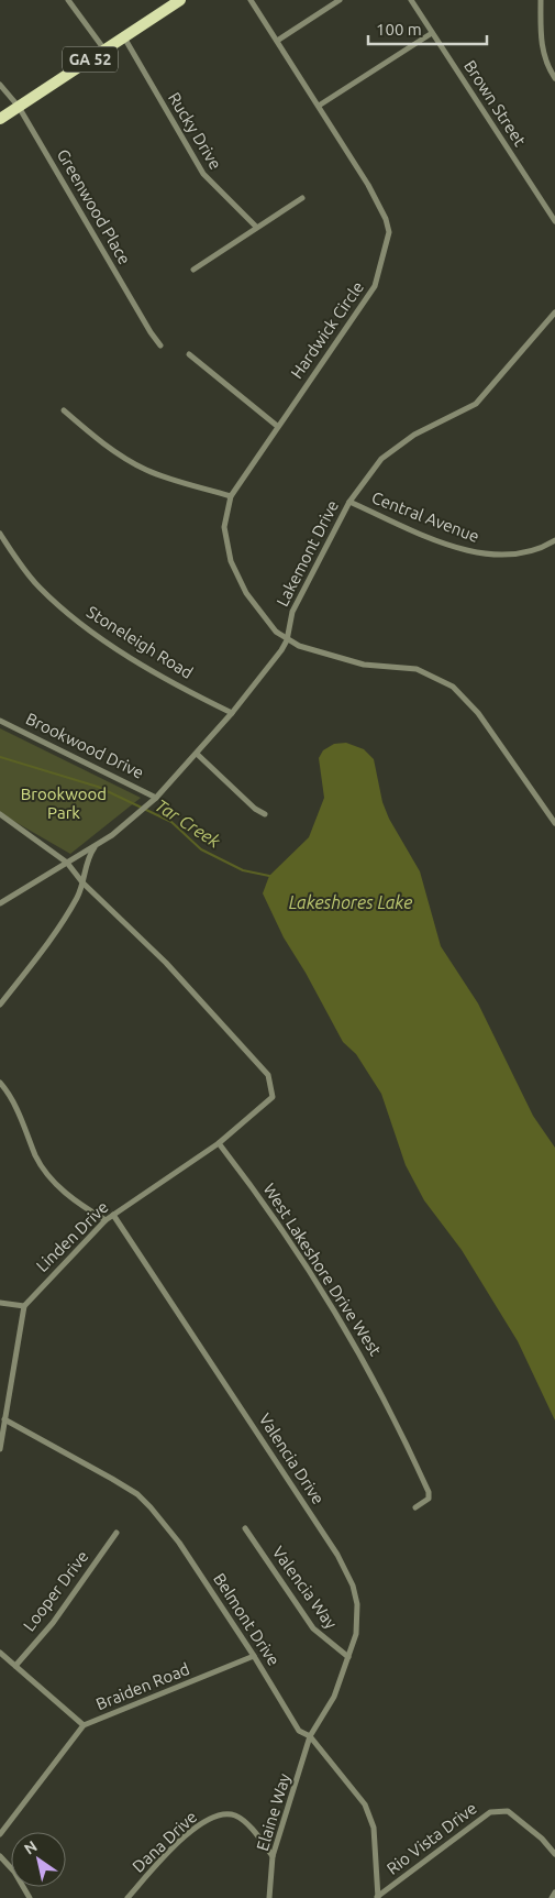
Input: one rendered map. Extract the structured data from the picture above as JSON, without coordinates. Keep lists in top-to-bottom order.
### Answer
{
  "streets": {
    "main road": ["GA 52"],
    "street": [
      "Brown Street",
      "Rucky Drive",
      "Greenwood Place",
      "Hardwick Circle",
      "Central Avenue",
      "Lakemont Drive",
      "Stoneleigh Road",
      "Brookwood Drive",
      "Linden Drive",
      "West Lakeshore Drive West",
      "Valencia Drive",
      "Valencia Way",
      "Looper Drive",
      "Belmont Drive",
      "Braiden Road",
      "Elaine Way",
      "Rio Vista Drive",
      "Dana Drive"
    ]
  },
  "crossings": [
    ["GA 52", "Rucky Drive"],
    ["GA 52", "Greenwood Place"],
    ["Hardwick Circle", "Lakemont Drive"],
    ["Central Avenue", "Lakemont Drive"],
    ["Lakemont Drive", "Stoneleigh Road"],
    ["Lakemont Drive", "Brookwood Drive"],
    ["Linden Drive", "West Lakeshore Drive West"],
    ["Linden Drive", "Valencia Drive"],
    ["Valencia Drive", "Valencia Way"],
    ["Valencia Drive", "Belmont Drive"],
    ["Valencia Drive", "Elaine Way"],
    ["Looper Drive", "Braiden Road"],
    ["Belmont Drive", "Braiden Road"],
    ["Belmont Drive", "Elaine Way"],
    ["Belmont Drive", "Rio Vista Drive"],
    ["Elaine Way", "Dana Drive"]
  ],
  "water": ["Tar Creek", "Lakeshores Lake"],
  "parks": ["Brookwood Park"],
  "scale_bar": "100 m",
  "north": "top left"
}
